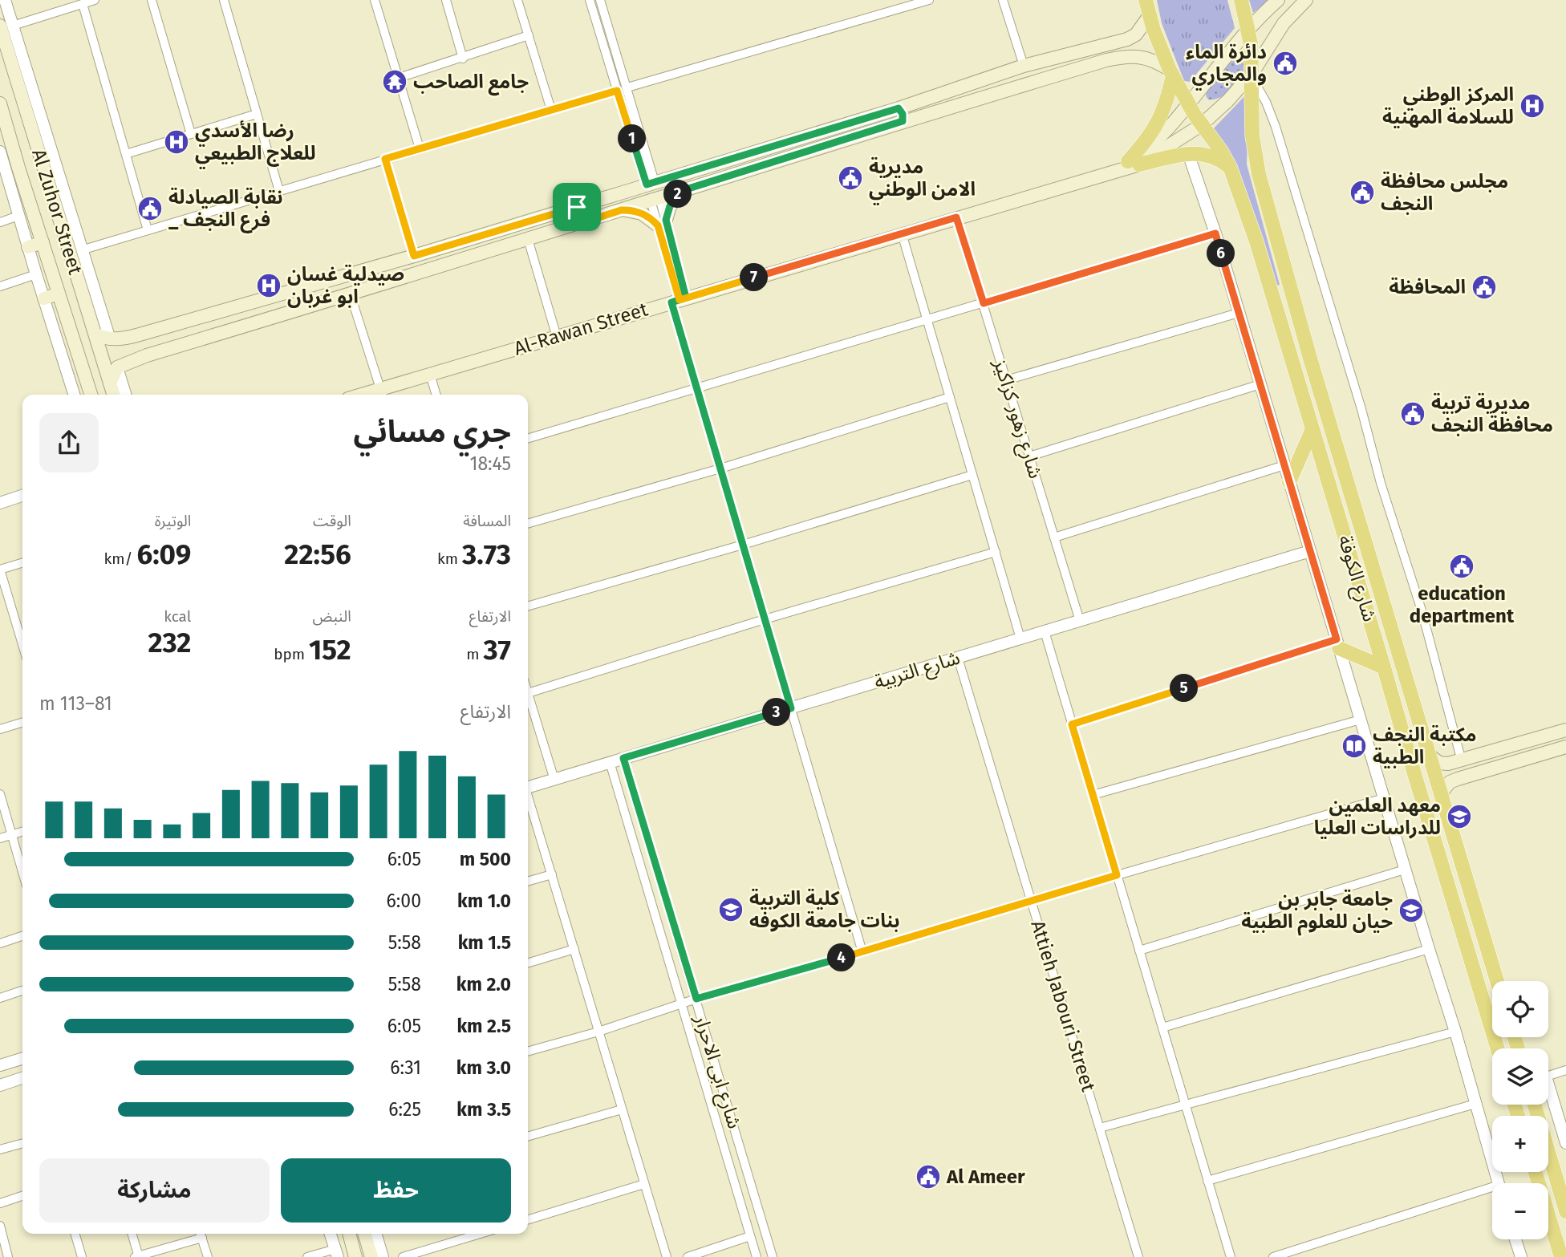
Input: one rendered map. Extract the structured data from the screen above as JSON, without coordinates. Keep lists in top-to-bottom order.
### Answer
{
  "streets": {
    "highway": ["شارع الكوفة"],
    "main road": ["Al Zuhor Street", "Al-Rawan Street"],
    "street": [
      "شارع زهور كزاكيز",
      "شارع التربية",
      "Attieh Jabouri Street",
      "شارع ابی الاحرار"
    ]
  },
  "crossings": [
    ["Al-Rawan Street", "شارع زهور كزاكيز"],
    ["Al-Rawan Street", "شارع الكوفة"],
    ["شارع زهور كزاكيز", "شارع التربية"],
    ["شارع التربية", "Attieh Jabouri Street"],
    ["شارع التربية", "شارع ابی الاحرار"]
  ],
  "places": {
    "public building": [
      "دائرة الماء والمجاري",
      "مديرية الامن الوطني",
      "مجلس محافظة النجف",
      "نقابة الصيادلة _ فرع النجف",
      "المحافظة",
      "مديرية تربية محافظة النجف",
      "education department",
      "Al Ameer"
    ],
    "temple": ["جامع الصاحب"],
    "hospital": ["المركز الوطني للسلامة المهنية", "رضا الأسدي للعلاج الطبيعي", "صيدلية غسان ابو غربان"],
    "library": ["مكتبة النجف الطبية"],
    "school or university": ["معهد العلمين للدراسات العليا", "كلية التربية بنات جامعة الكوفه", "جامعة جابر بن حيان للعلوم الطبية"]
  },
  "page": {
    "pins": [
      "1",
      "2",
      "6",
      "7",
      "5",
      "3",
      "4"
    ],
    "heading": ["جري مسائي", "18:45"],
    "stats": [
      ["المسافة", "3.73 km"],
      ["الوقت", "22:56"],
      ["الوتيرة", "6:09 /km"],
      ["الارتفاع", "37 m"],
      ["النبض", "152 bpm"],
      ["kcal", "232"]
    ],
    "chart": ["الارتفاع", "81–113 m"],
    "list": [
      {
        "name": "500 m",
        "note": "6:05"
      },
      {
        "name": "1.0 km",
        "note": "6:00"
      },
      {
        "name": "1.5 km",
        "note": "5:58"
      },
      {
        "name": "2.0 km",
        "note": "5:58"
      },
      {
        "name": "2.5 km",
        "note": "6:05"
      },
      {
        "name": "3.0 km",
        "note": "6:31"
      },
      {
        "name": "3.5 km",
        "note": "6:25"
      }
    ],
    "map_buttons": ["+", "−"],
    "buttons": ["حفظ", "مشاركة"]
  }
}
